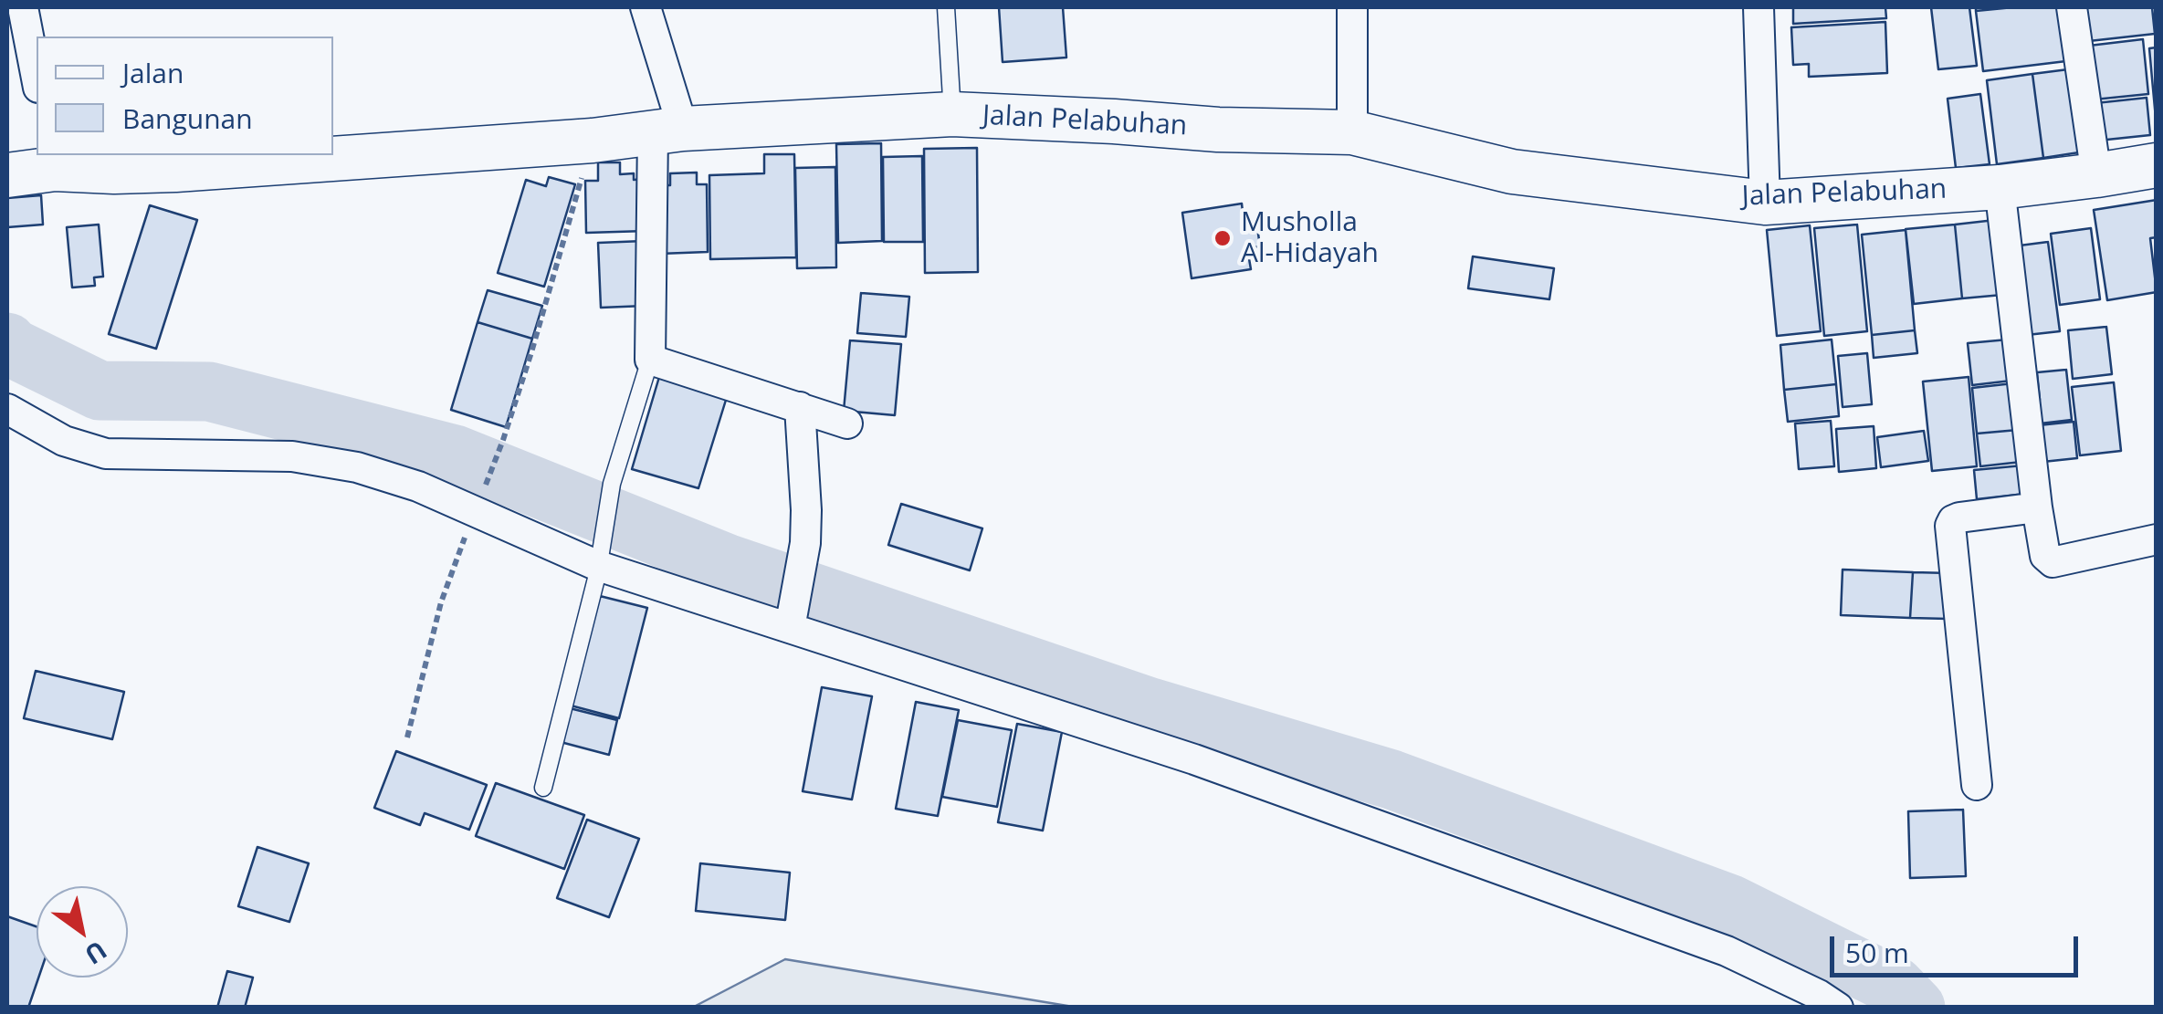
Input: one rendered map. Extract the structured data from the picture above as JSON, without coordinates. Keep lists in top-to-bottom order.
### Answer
{
  "streets": {
    "street": ["Jalan Pelabuhan"]
  },
  "places": ["Musholla Al-Hidayah"],
  "legend": ["Jalan", "Bangunan"],
  "scale_bar": "50 m",
  "north": "bottom right"
}
